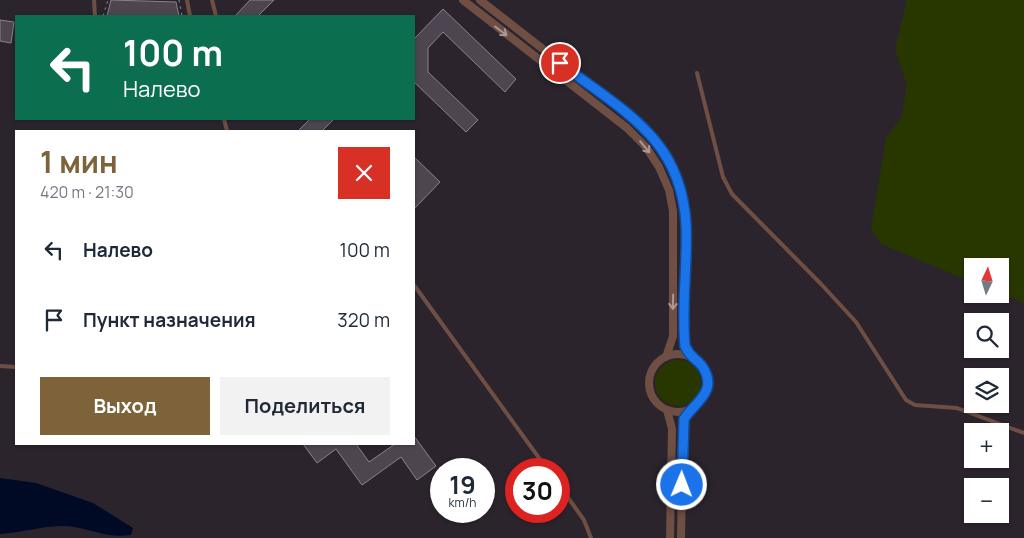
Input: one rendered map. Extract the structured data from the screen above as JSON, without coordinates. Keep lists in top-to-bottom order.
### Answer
{
  "north": "top",
  "page": {
    "turn": ["100 m", "Налево"],
    "heading": ["1 мин", "420 m · 21:30"],
    "list": [
      {
        "name": "Налево",
        "value": "100 m"
      },
      {
        "name": "Пункт назначения",
        "value": "320 m"
      }
    ],
    "map_buttons": ["+", "−"],
    "buttons": ["Выход", "Поделиться"],
    "speed": "19 km/h",
    "limit": "30"
  }
}
